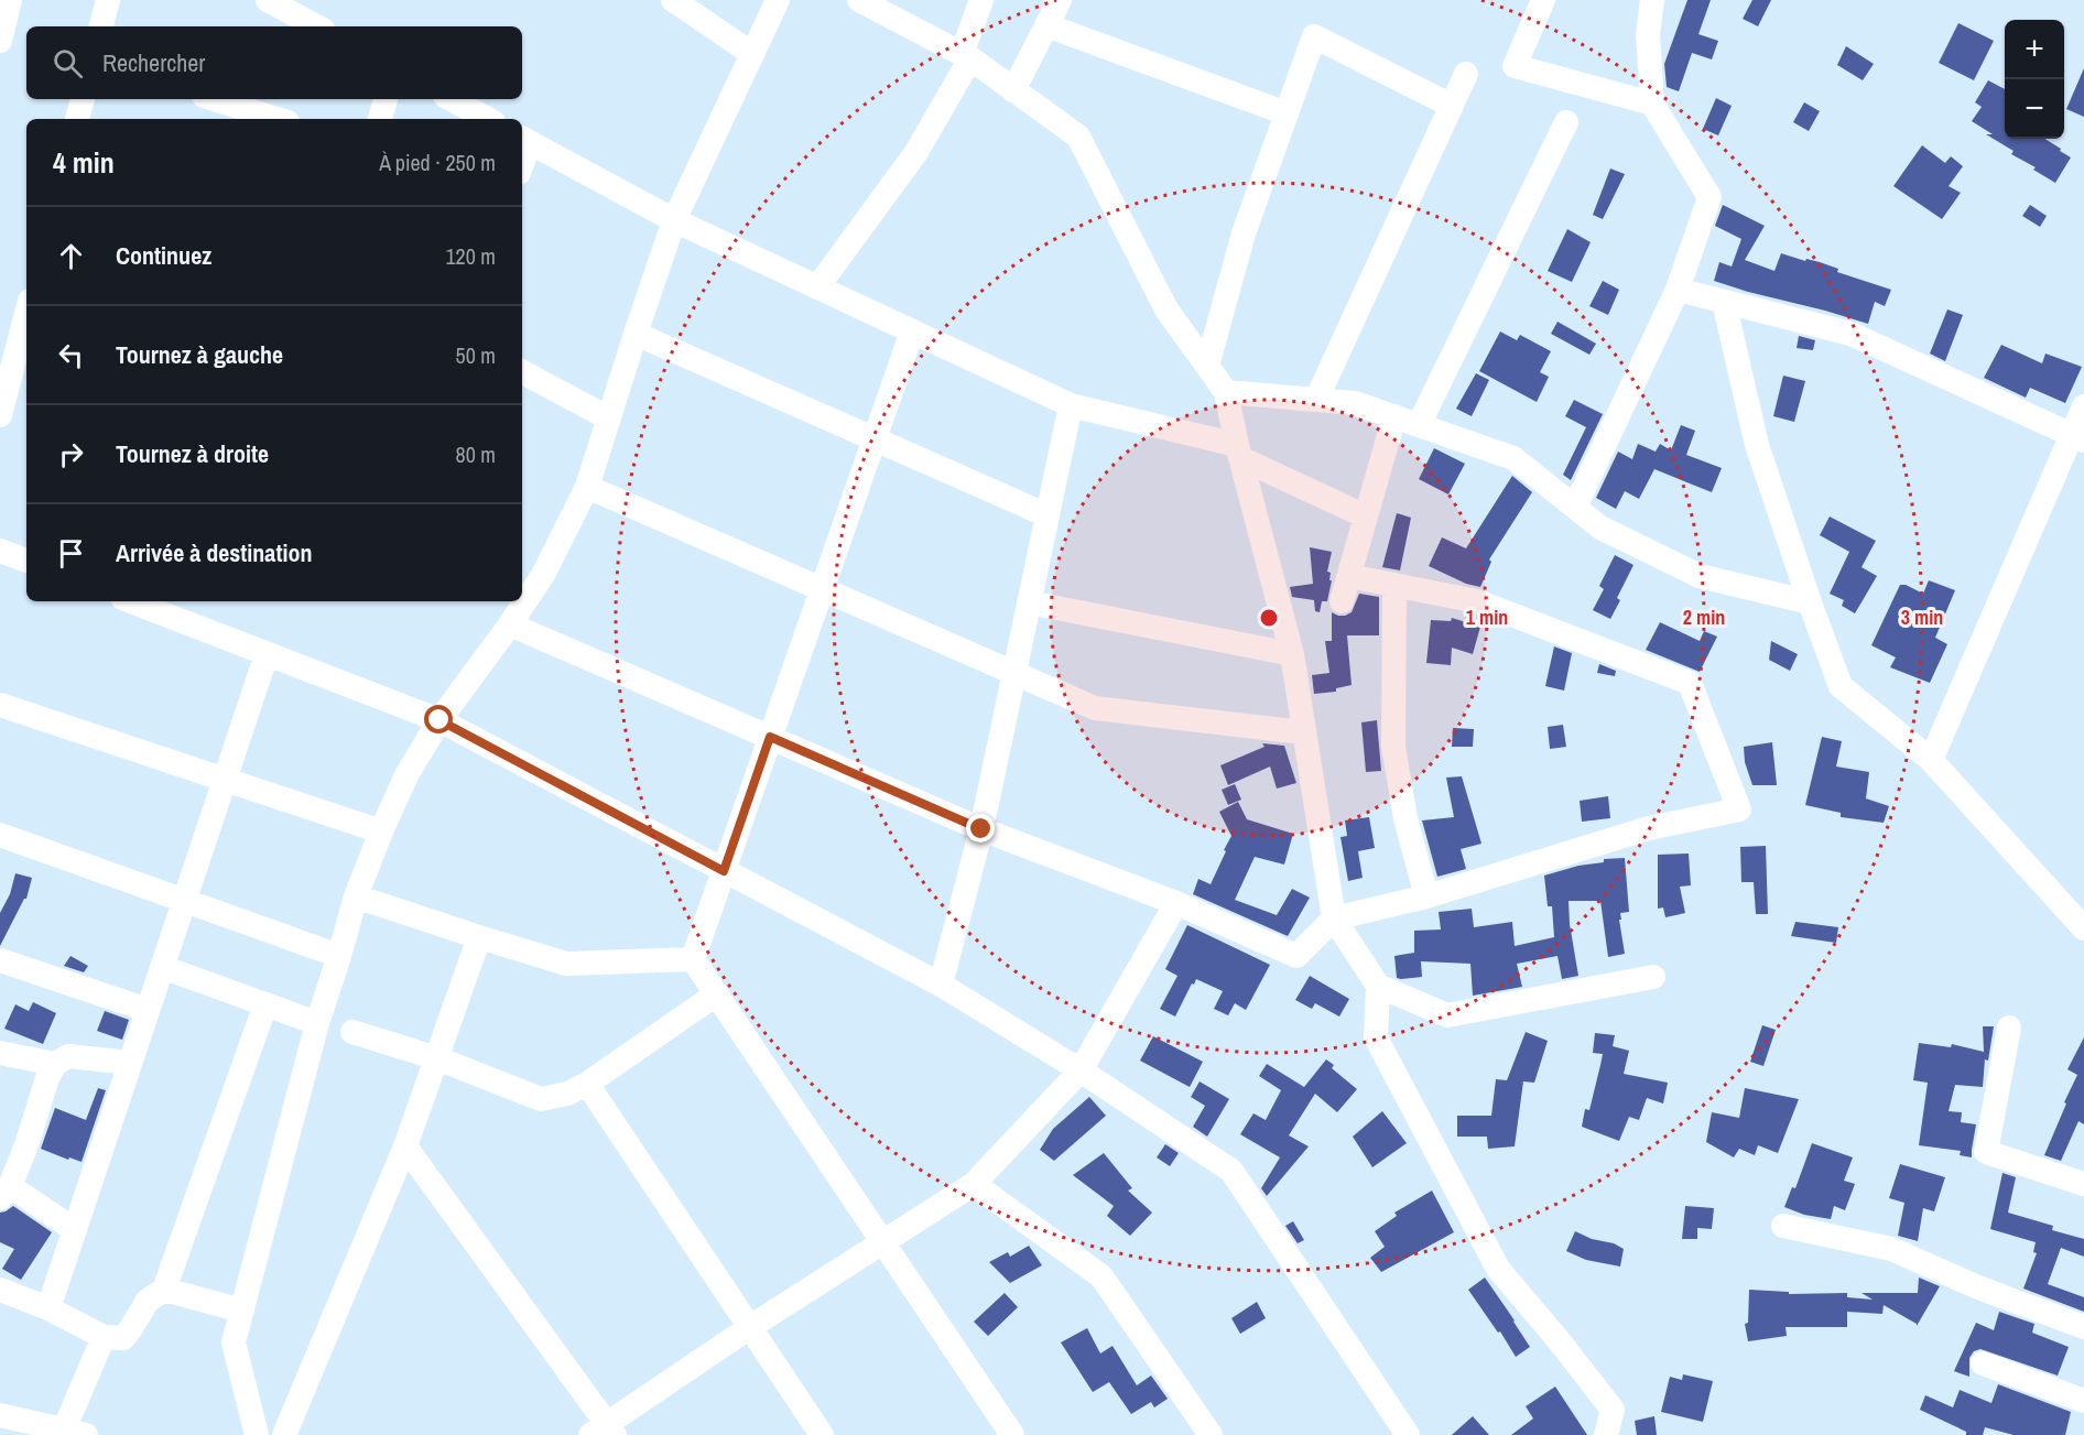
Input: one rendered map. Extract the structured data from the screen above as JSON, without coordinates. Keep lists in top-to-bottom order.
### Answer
{
  "page": {
    "map_buttons": ["+", "−"],
    "search": "Rechercher",
    "heading": ["4 min", "À pied · 250 m"],
    "list": [
      ["Continuez", "120 m"],
      ["Tournez à gauche", "50 m"],
      ["Tournez à droite", "80 m"],
      "Arrivée à destination"
    ]
  },
  "rings": ["1 min", "2 min", "3 min"]
}
